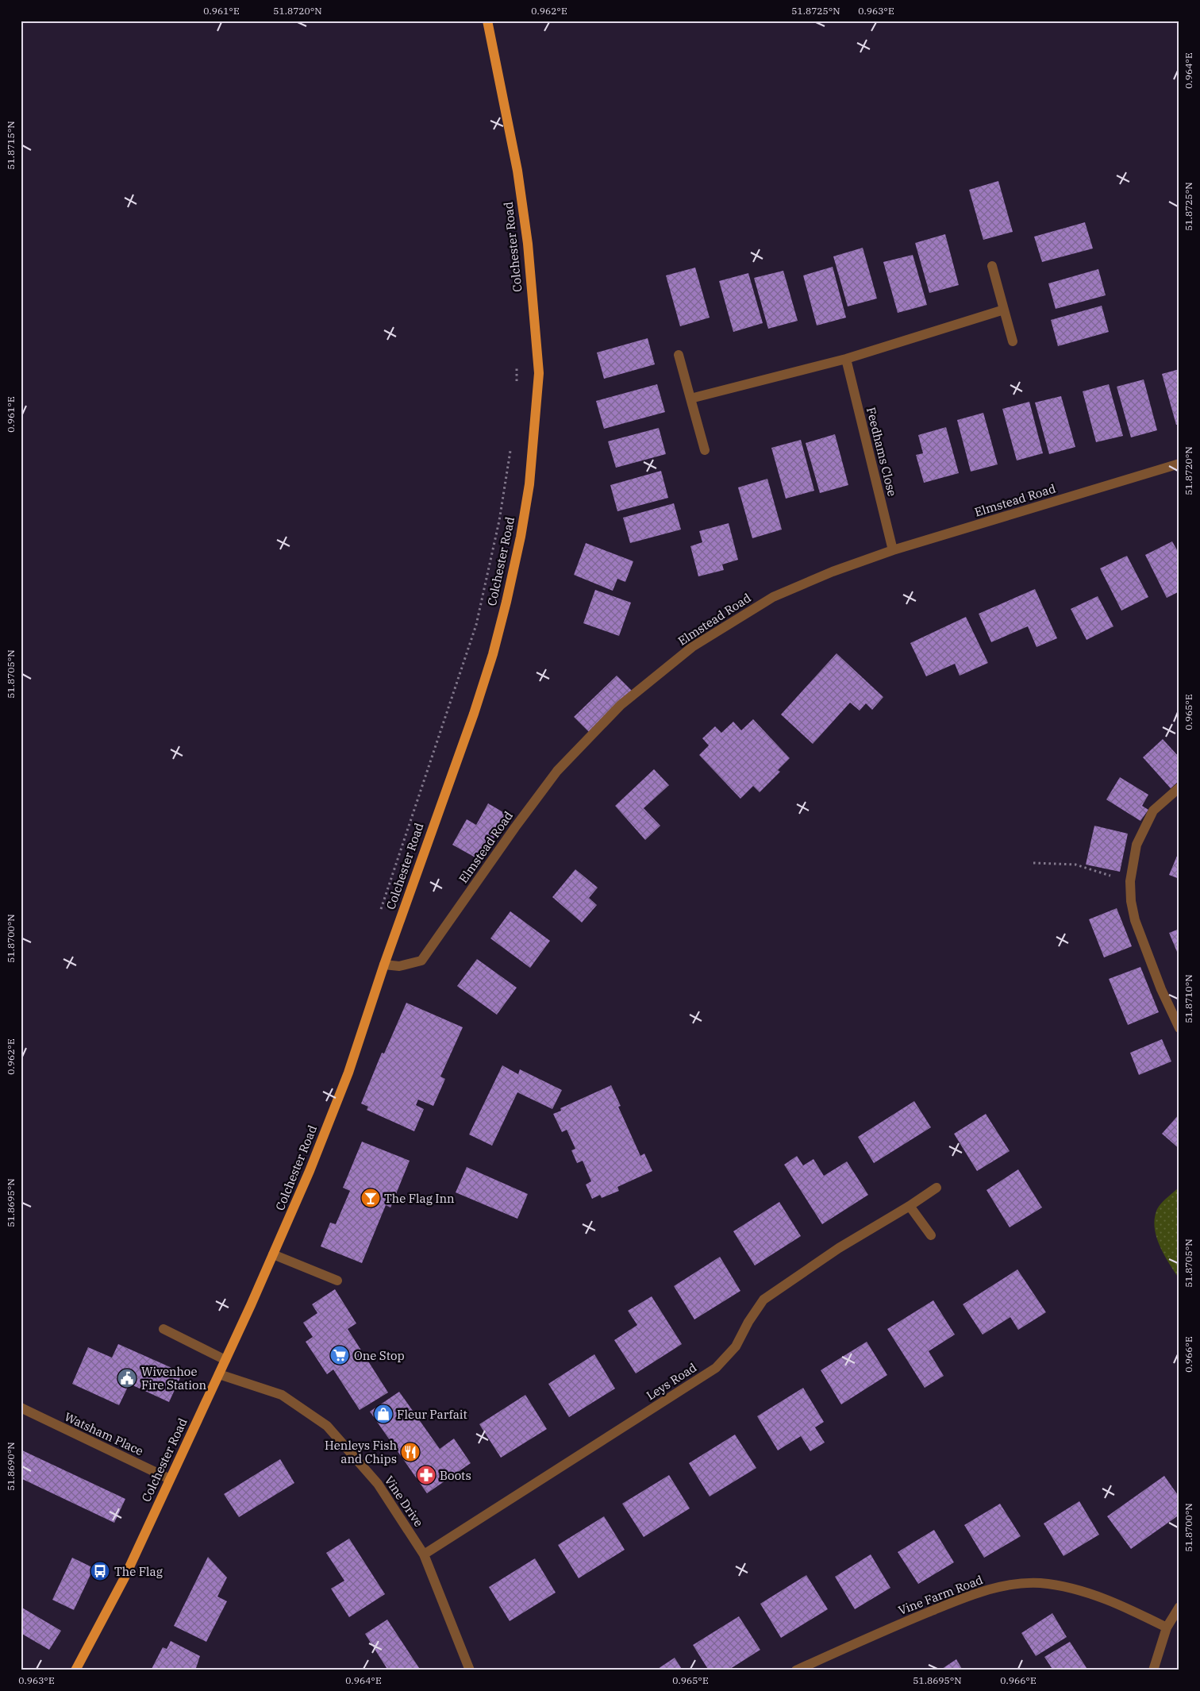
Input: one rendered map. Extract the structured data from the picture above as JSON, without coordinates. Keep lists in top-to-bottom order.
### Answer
{
  "streets": {
    "main road": ["Colchester Road"],
    "street": [
      "Feedhams Close",
      "Elmstead Road",
      "Leys Road",
      "Watsham Place",
      "Vine Drive",
      "Vine Farm Road"
    ]
  },
  "crossings": [
    ["Colchester Road", "Elmstead Road"],
    ["Colchester Road", "Watsham Place"],
    ["Colchester Road", "Vine Drive"],
    ["Feedhams Close", "Elmstead Road"],
    ["Leys Road", "Vine Drive"]
  ],
  "places": {
    "bar": ["The Flag Inn"],
    "supermarket": ["One Stop"],
    "public building": ["Wivenhoe Fire Station"],
    "shop": ["Fleur Parfait"],
    "restaurant": ["Henleys Fish and Chips"],
    "pharmacy": ["Boots"],
    "bus stop": ["The Flag"]
  },
  "coordinates": [
    "0.961°E",
    "51.8720°N",
    "0.962°E",
    "51.8725°N",
    "0.963°E",
    "0.964°E",
    "51.8715°N",
    "51.8705°N",
    "0.965°E",
    "51.8700°N",
    "51.8710°N",
    "51.8695°N",
    "0.966°E",
    "51.8690°N"
  ]
}
